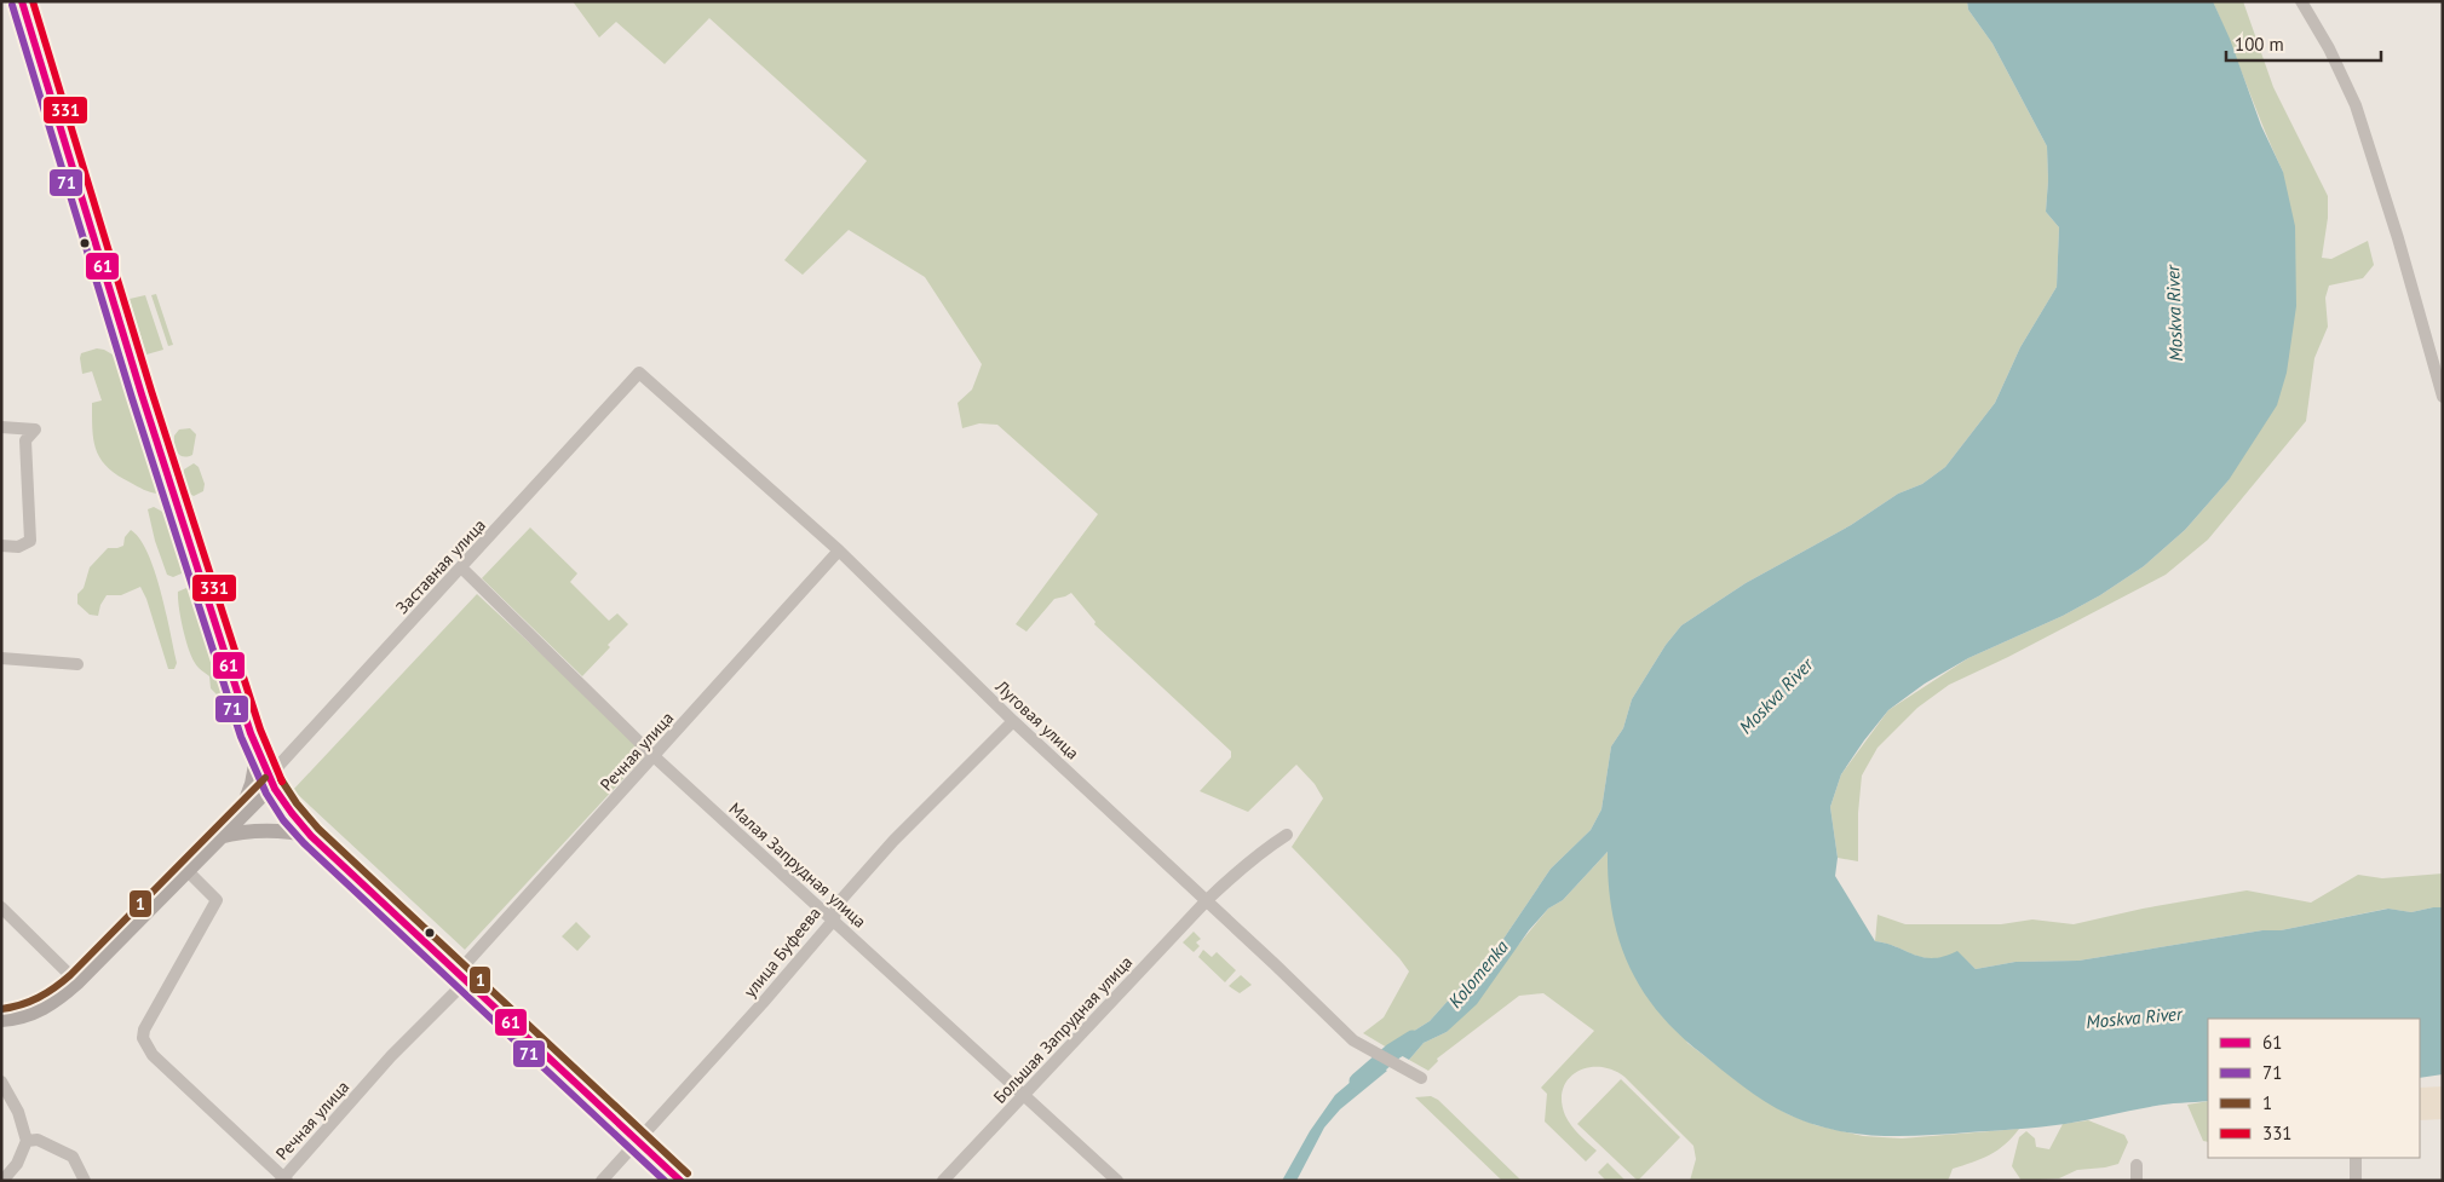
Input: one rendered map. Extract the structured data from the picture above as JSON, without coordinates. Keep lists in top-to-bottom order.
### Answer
{
  "streets": {
    "street": [
      "Заставная улица",
      "Луговая улица",
      "Речная улица",
      "Малая Запрудная улица",
      "улица Буфеева",
      "Большая Запрудная улица"
    ]
  },
  "crossings": [
    ["Заставная улица", "Луговая улица"],
    ["Заставная улица", "Малая Запрудная улица"],
    ["Луговая улица", "Речная улица"],
    ["Луговая улица", "улица Буфеева"],
    ["Луговая улица", "Большая Запрудная улица"],
    ["Речная улица", "Малая Запрудная улица"],
    ["Малая Запрудная улица", "улица Буфеева"],
    ["Малая Запрудная улица", "Большая Запрудная улица"]
  ],
  "water": ["Moskva River", "Kolomenka"],
  "lines": [
    "transit line 61",
    "transit line 331",
    "transit line 71",
    "transit line 1"
  ],
  "legend": [
    "61",
    "71",
    "1",
    "331"
  ],
  "scale_bar": "100 m"
}
